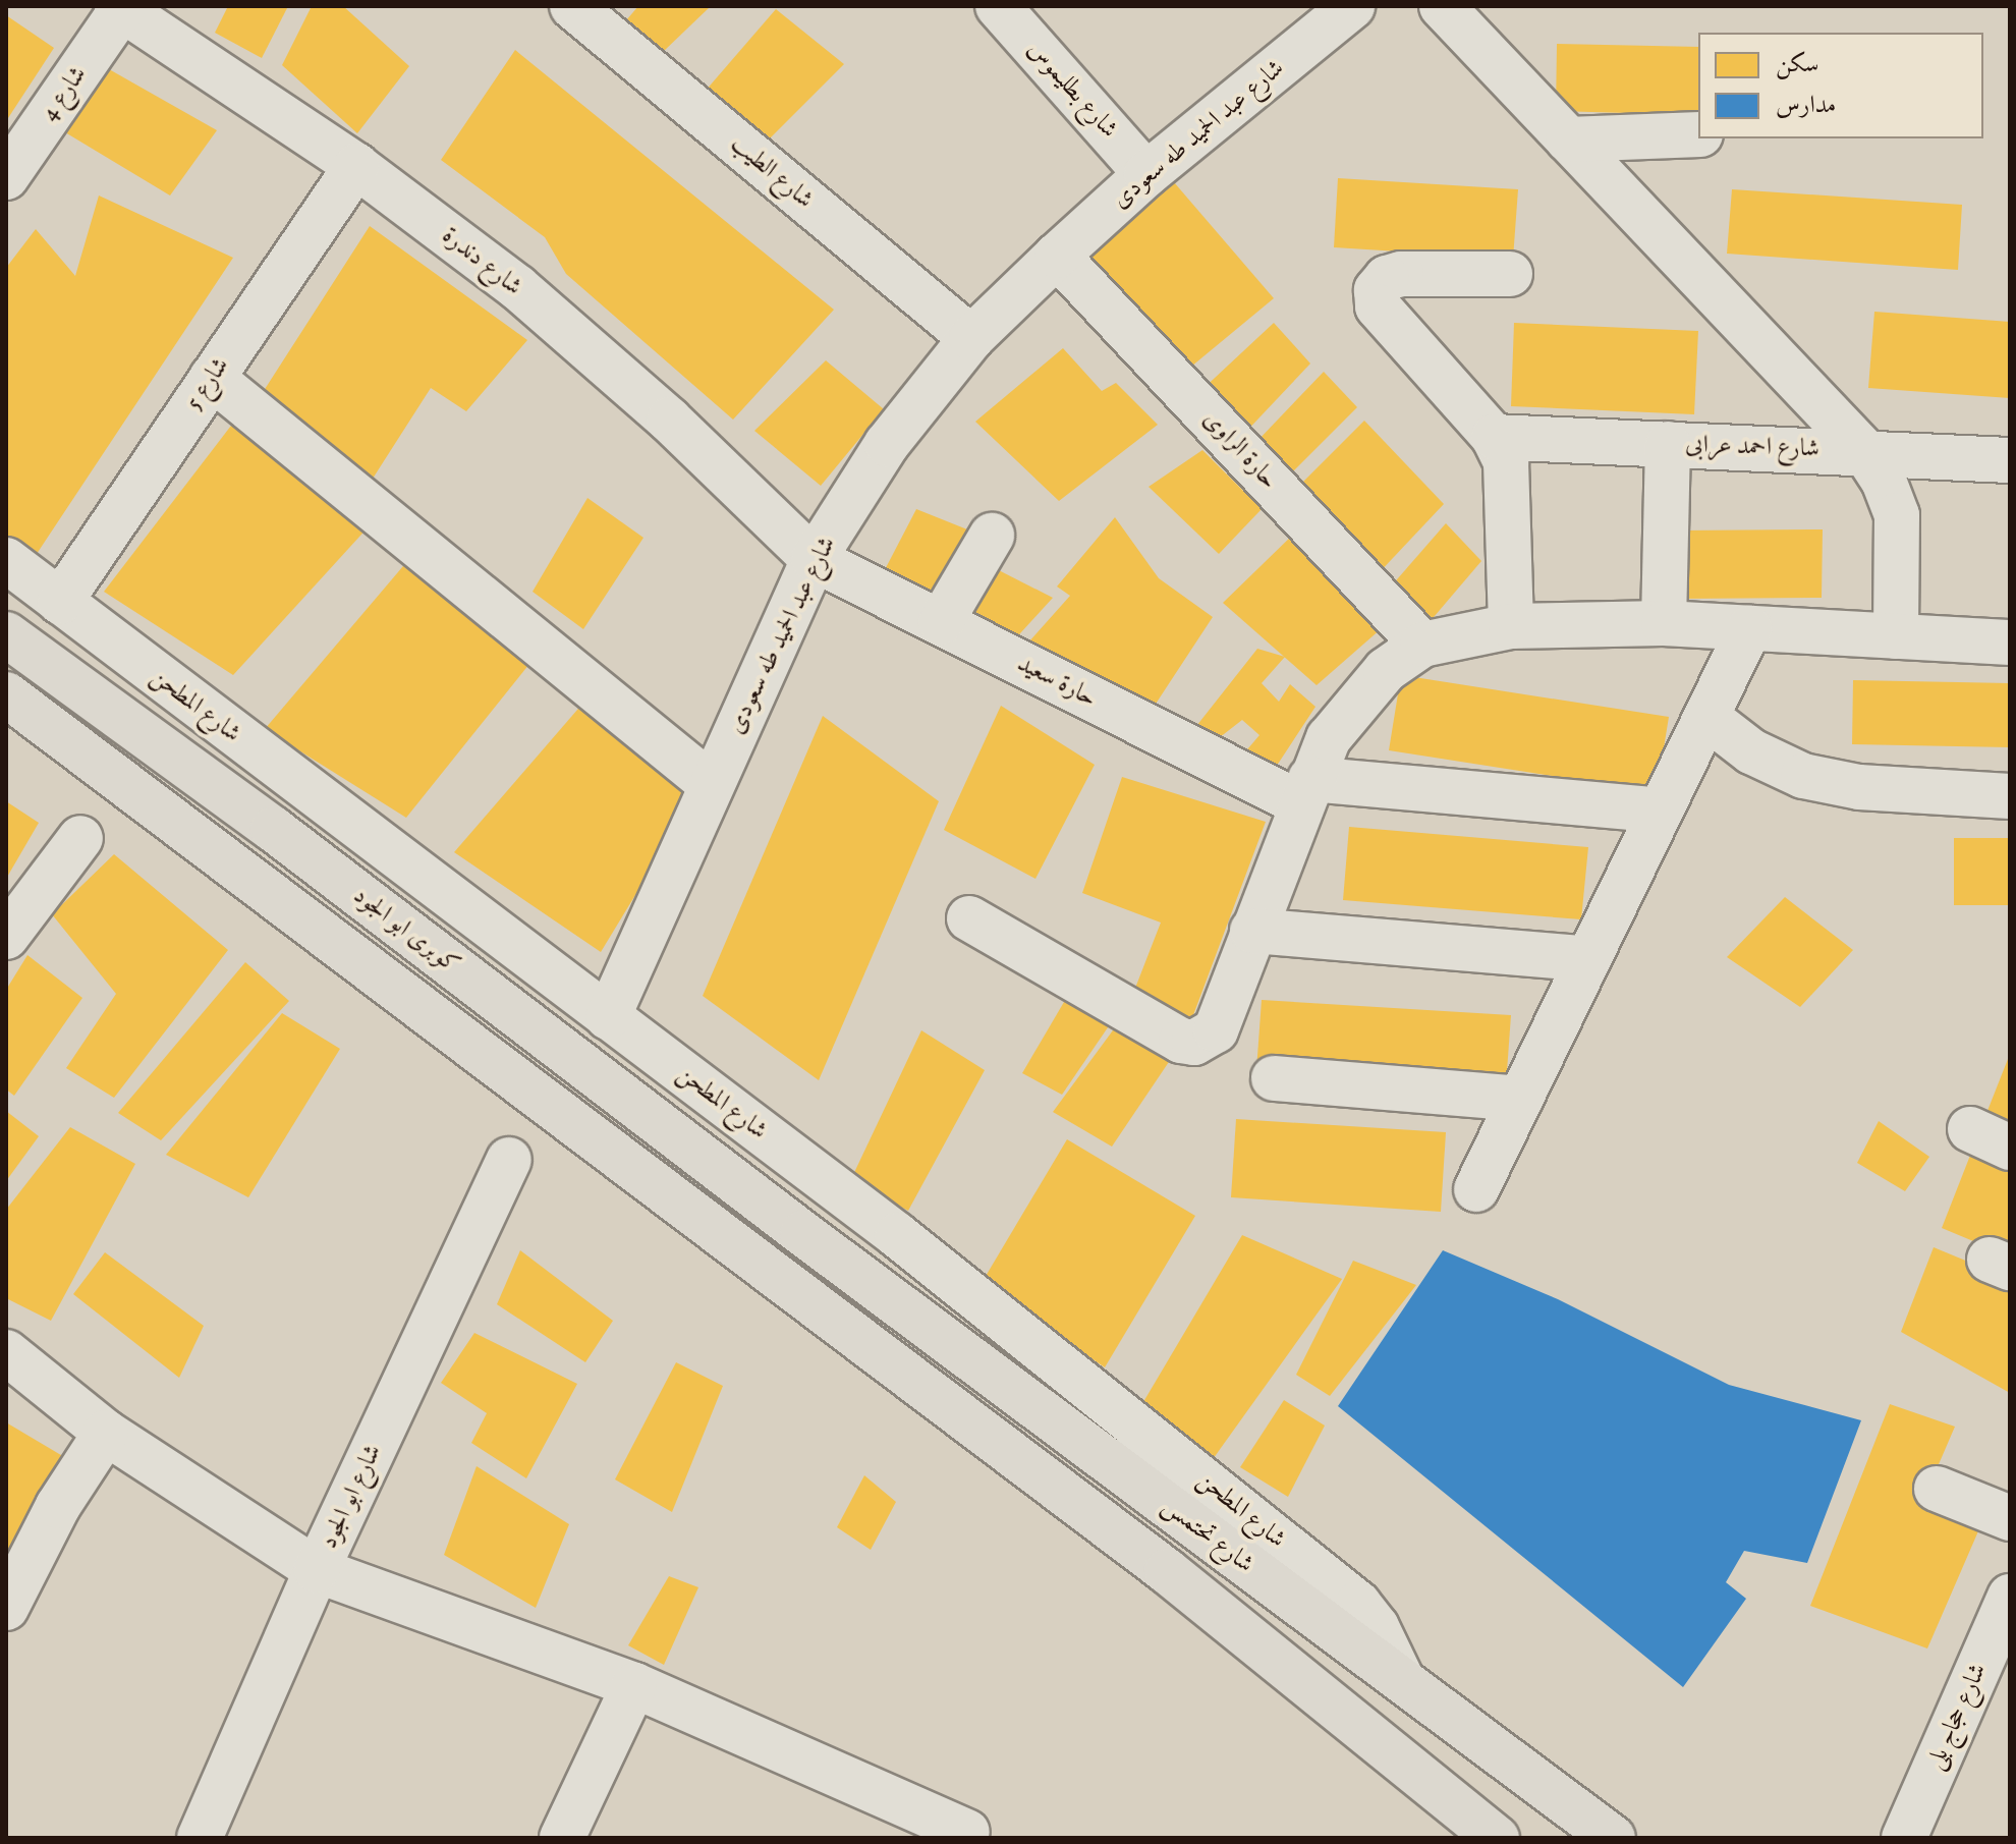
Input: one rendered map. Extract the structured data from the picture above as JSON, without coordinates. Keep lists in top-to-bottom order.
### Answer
{
  "streets": {
    "main road": ["كوبرى ابو الجود", "شارع تحتمس"],
    "street": [
      "شارع بطليموس",
      "شارع 4",
      "شارع عبد الحميد طه سعودى",
      "شارع الطيب",
      "شارع دندرة",
      "شارع 5",
      "شارع احمد عرابى",
      "حارة الراوى",
      "حارة سعيد",
      "شارع المطحن",
      "شارع ابو الجود",
      "شارع حجاج بلى"
    ]
  },
  "crossings": [
    ["شارع بطليموس", "شارع عبد الحميد طه سعودى"],
    ["شارع 4", "شارع دندرة"],
    ["شارع عبد الحميد طه سعودى", "شارع الطيب"],
    ["شارع عبد الحميد طه سعودى", "شارع دندرة"],
    ["شارع عبد الحميد طه سعودى", "حارة الراوى"],
    ["شارع عبد الحميد طه سعودى", "حارة سعيد"],
    ["شارع عبد الحميد طه سعودى", "شارع المطحن"],
    ["شارع دندرة", "شارع 5"],
    ["شارع دندرة", "حارة سعيد"],
    ["شارع 5", "شارع المطحن"],
    ["شارع المطحن", "شارع تحتمس"],
    ["كوبرى ابو الجود", "شارع تحتمس"]
  ],
  "legend": ["سكن", "مدارس"]
}
